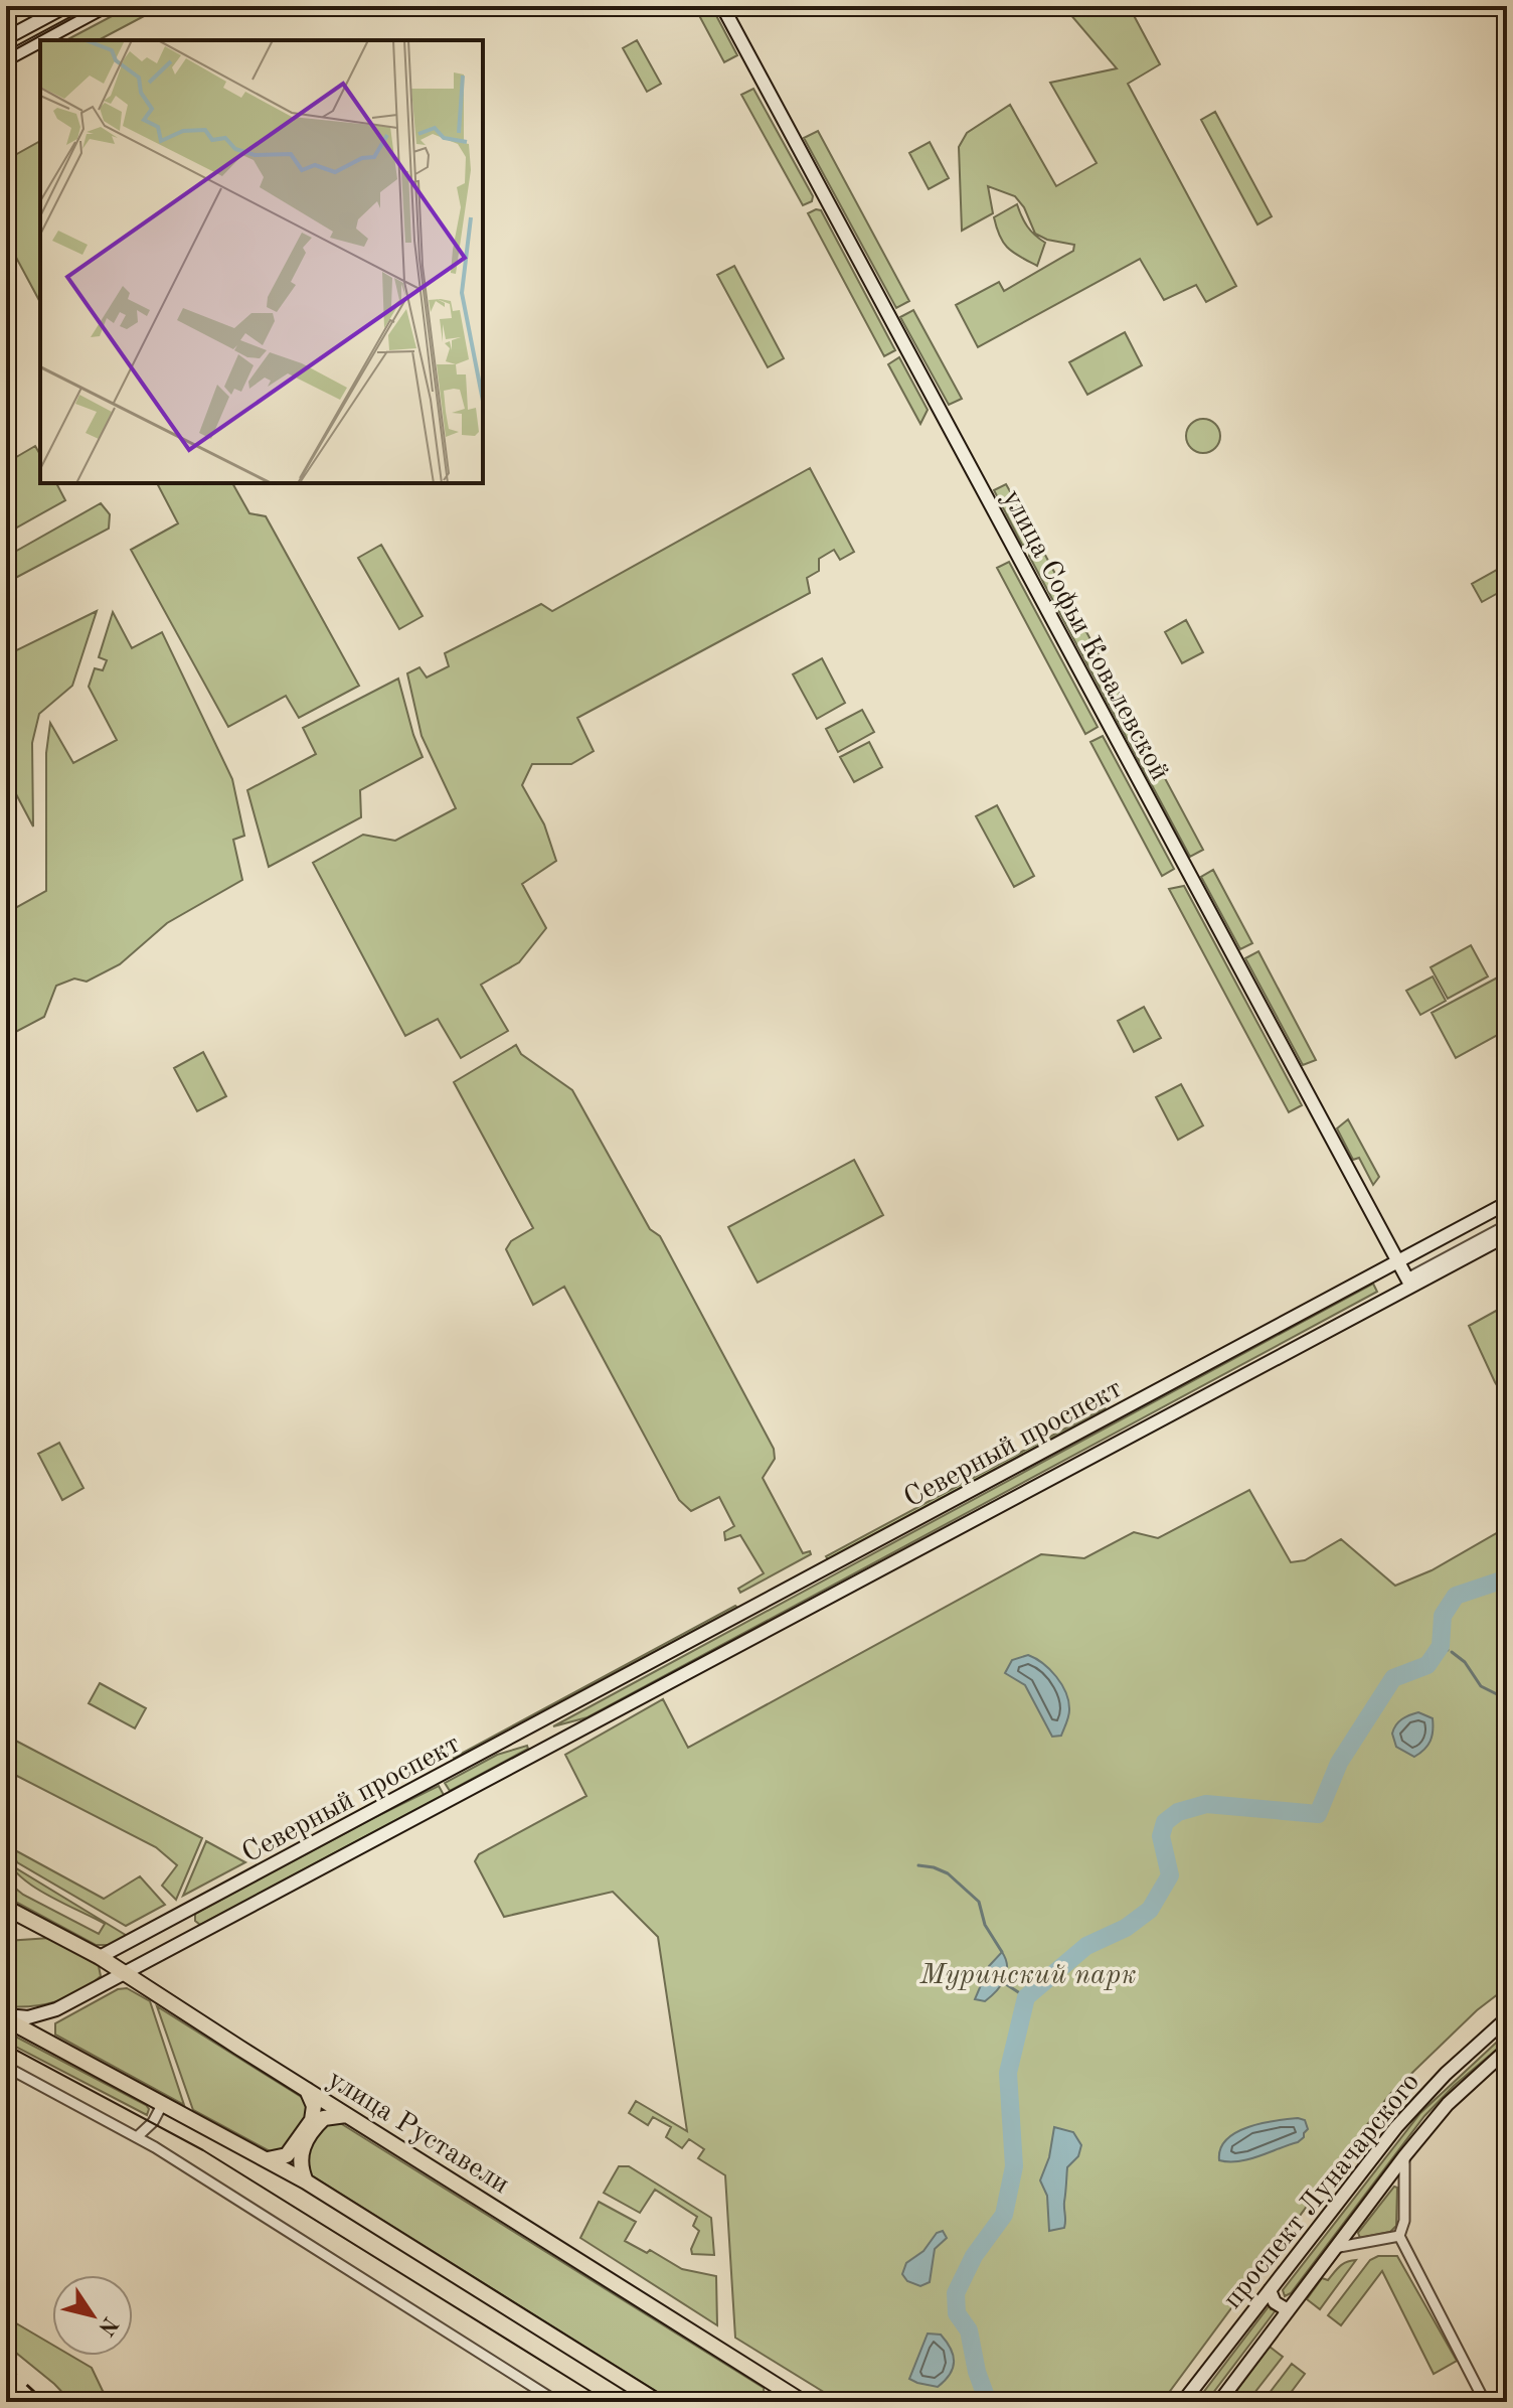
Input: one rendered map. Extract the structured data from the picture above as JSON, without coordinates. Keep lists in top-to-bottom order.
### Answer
{
  "streets": {
    "main road": [
      "улица Софьи Ковалевской",
      "Северный проспект",
      "улица Руставели",
      "проспект Луначарского"
    ]
  },
  "crossings": [
    ["улица Софьи Ковалевской", "Северный проспект"],
    ["Северный проспект", "улица Руставели"]
  ],
  "parks": ["Муринский парк"],
  "north": "bottom right"
}
